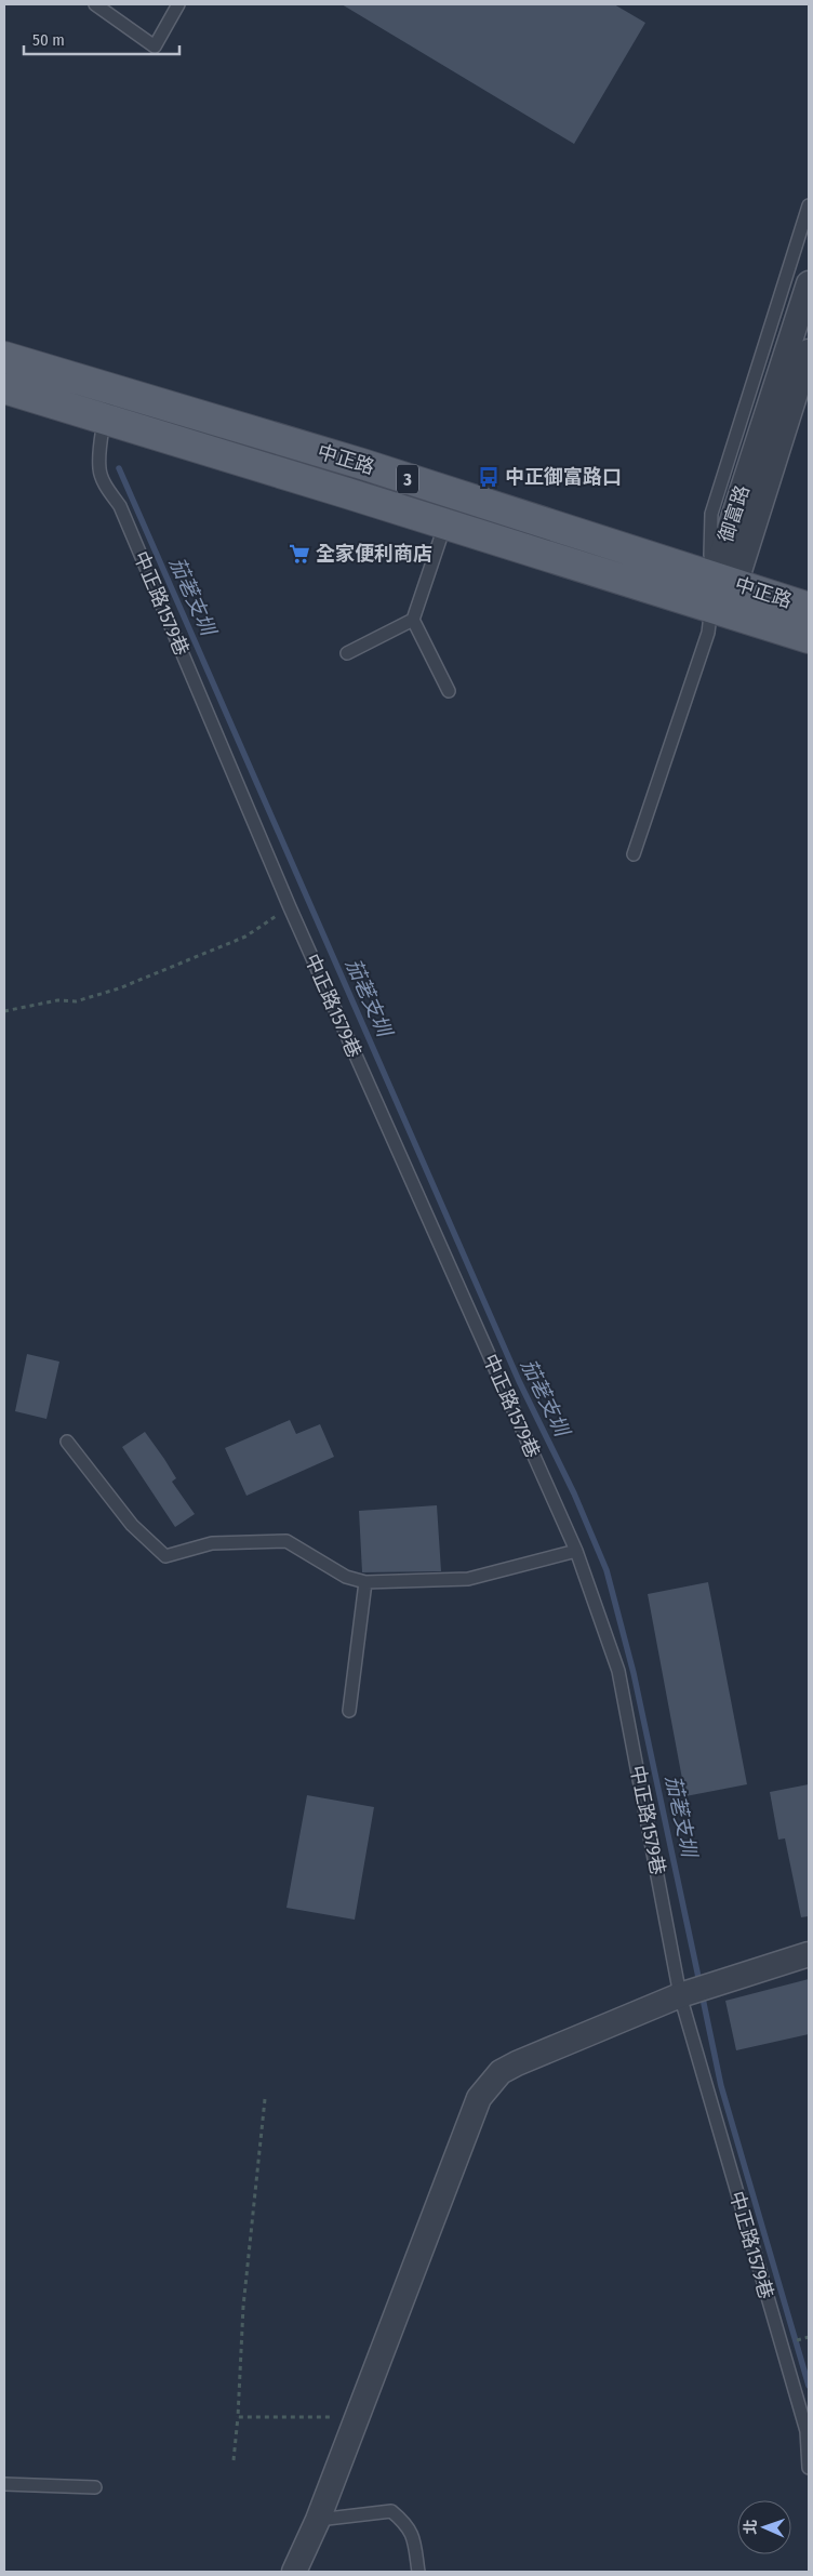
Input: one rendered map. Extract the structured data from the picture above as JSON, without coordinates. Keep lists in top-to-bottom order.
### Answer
{
  "streets": {
    "main road": ["中正路", "3"],
    "street": ["御富路"],
    "lane": ["中正路1579巷"]
  },
  "crossings": [
    ["中正路", "御富路"],
    ["中正路", "中正路1579巷"]
  ],
  "water": ["茄荖支圳"],
  "places": {
    "bus stop": ["中正御富路口"],
    "supermarket": ["全家便利商店"]
  },
  "scale_bar": "50 m",
  "north": "left"
}
